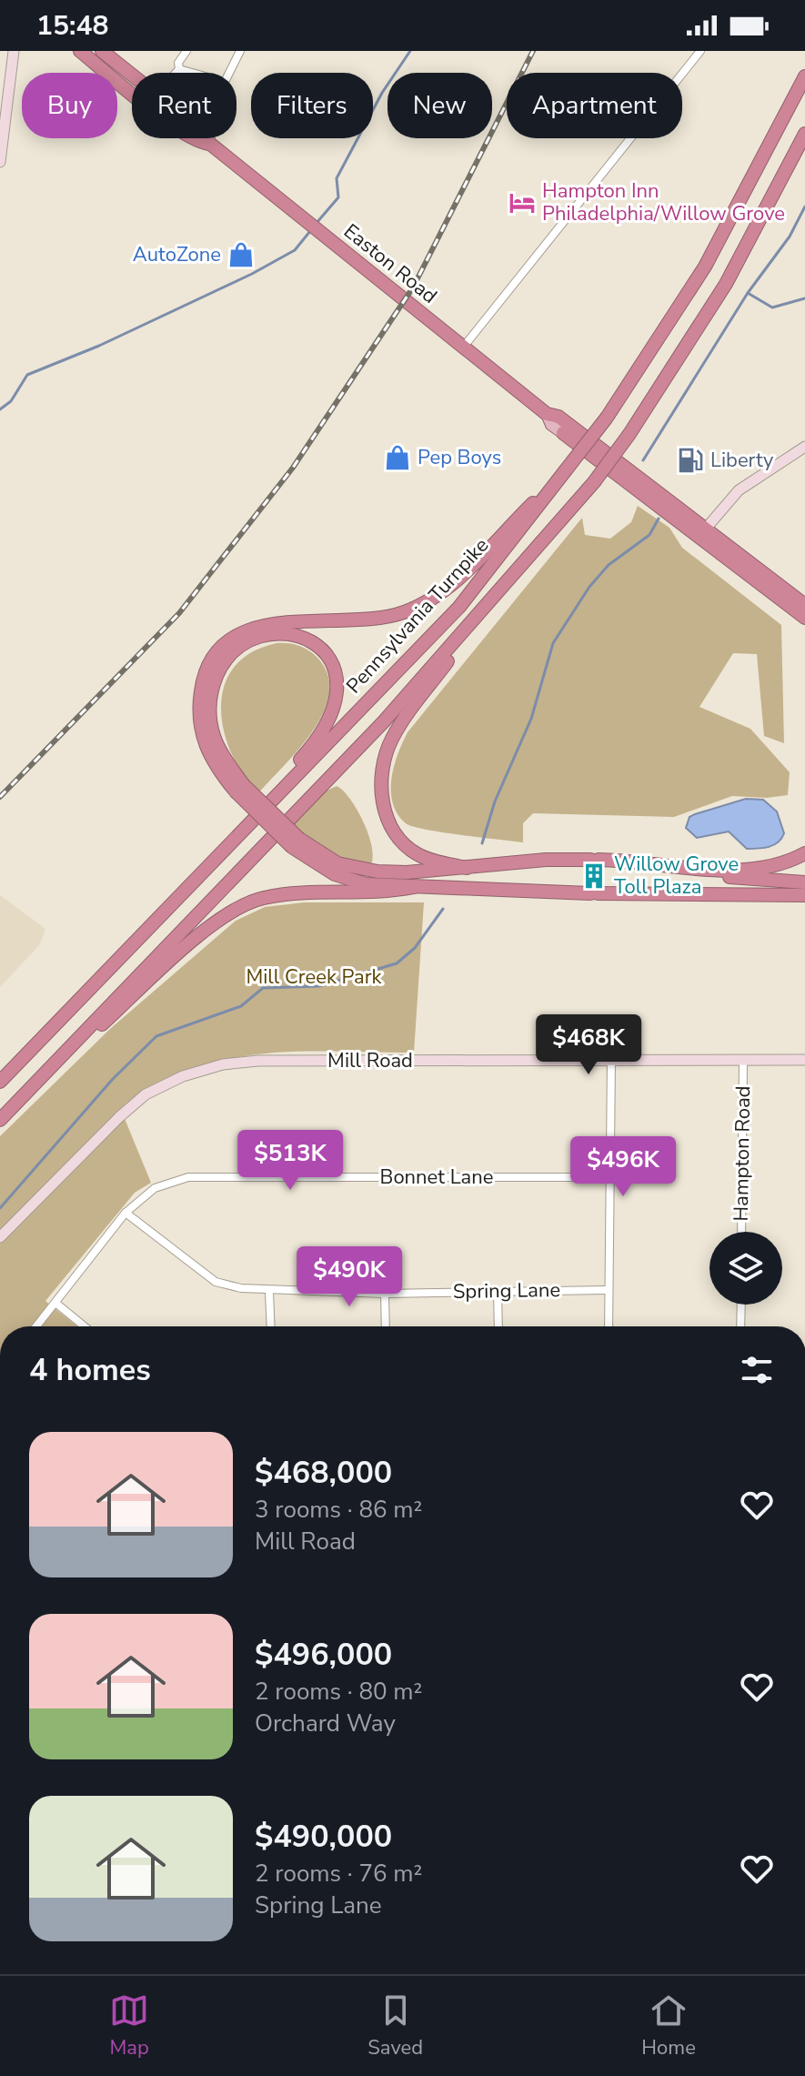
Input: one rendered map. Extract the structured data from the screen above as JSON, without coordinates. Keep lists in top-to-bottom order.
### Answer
{
  "streets": {
    "highway": ["Easton Road", "Pennsylvania Turnpike"],
    "street": [
      "Mill Road",
      "Hampton Road",
      "Bonnet Lane",
      "Spring Lane"
    ]
  },
  "crossings": [
    ["Mill Road", "Hampton Road"],
    ["Bonnet Lane", "Spring Lane"]
  ],
  "parks": ["Mill Creek Park"],
  "places": {
    "hotel": ["Hampton Inn Philadelphia/Willow Grove"],
    "shop": ["AutoZone", "Pep Boys"],
    "fuel station": ["Liberty"],
    "building": ["Willow Grove Toll Plaza"]
  },
  "page": {
    "status": "15:48",
    "chip": [
      "Buy",
      "Rent",
      "Filters",
      "New",
      "Apartment"
    ],
    "price": [
      "$468K",
      "$513K",
      "$496K",
      "$490K"
    ],
    "heading": "4 homes",
    "list": [
      {
        "name": "$468,000",
        "note": "3 rooms · 86 m² · Mill Road"
      },
      {
        "name": "$496,000",
        "note": "2 rooms · 80 m² · Orchard Way"
      },
      {
        "name": "$490,000",
        "note": "2 rooms · 76 m² · Spring Lane"
      }
    ],
    "tabs": ["Map", "Saved", "Home"]
  }
}
